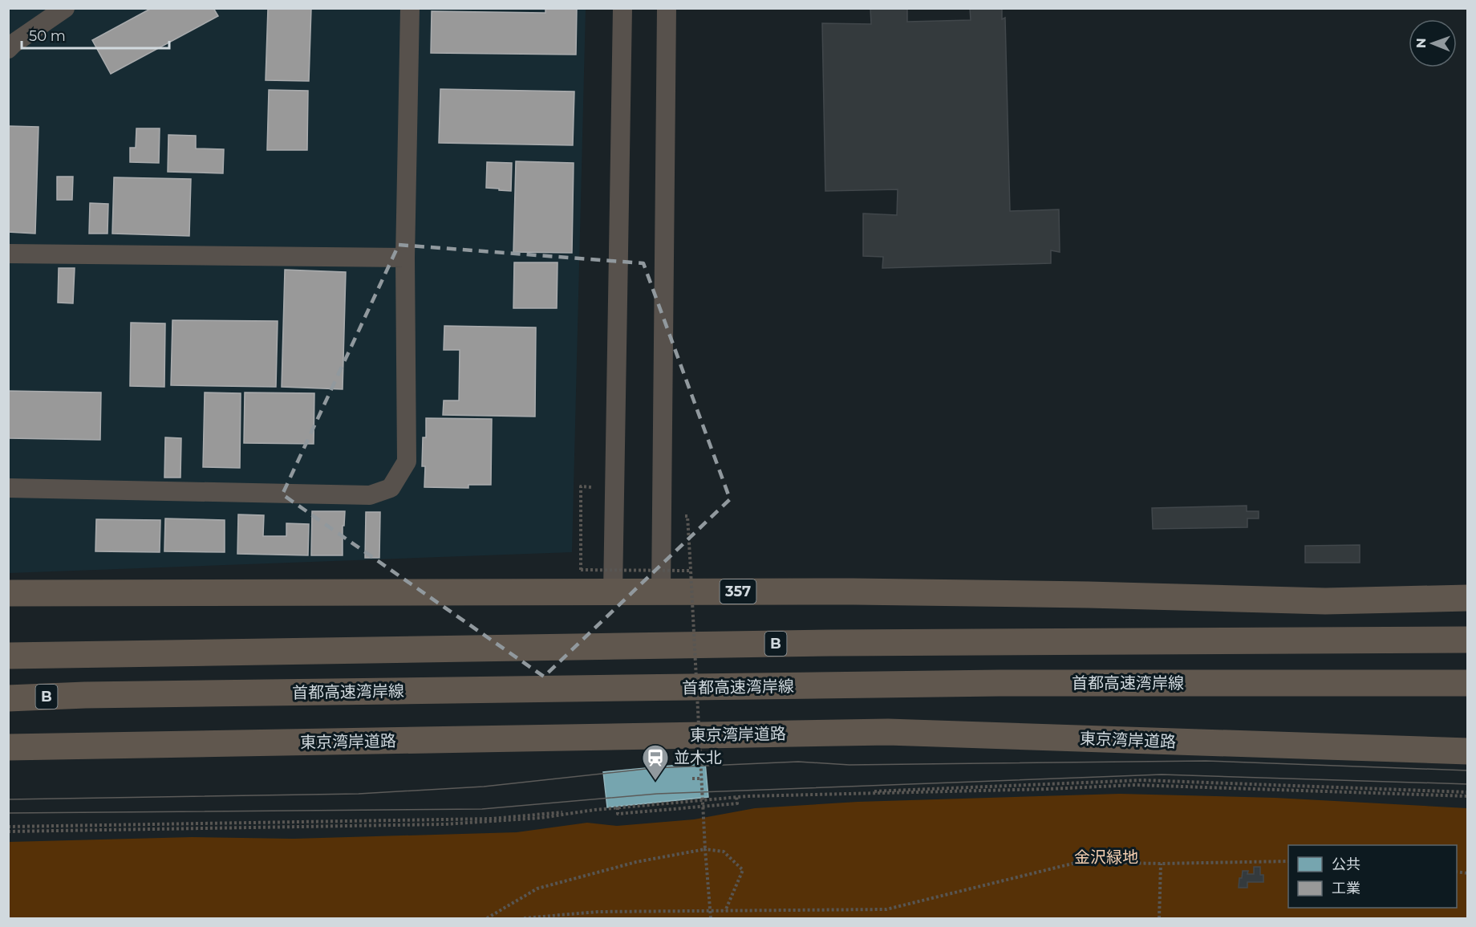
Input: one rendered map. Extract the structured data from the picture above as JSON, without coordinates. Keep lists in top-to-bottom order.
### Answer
{
  "streets": {
    "highway": [
      "357",
      "B",
      "首都高速湾岸線",
      "東京湾岸道路"
    ]
  },
  "parks": ["金沢緑地"],
  "places": {
    "station": ["並木北"]
  },
  "legend": ["公共", "工業"],
  "scale_bar": "50 m",
  "north": "left"
}
